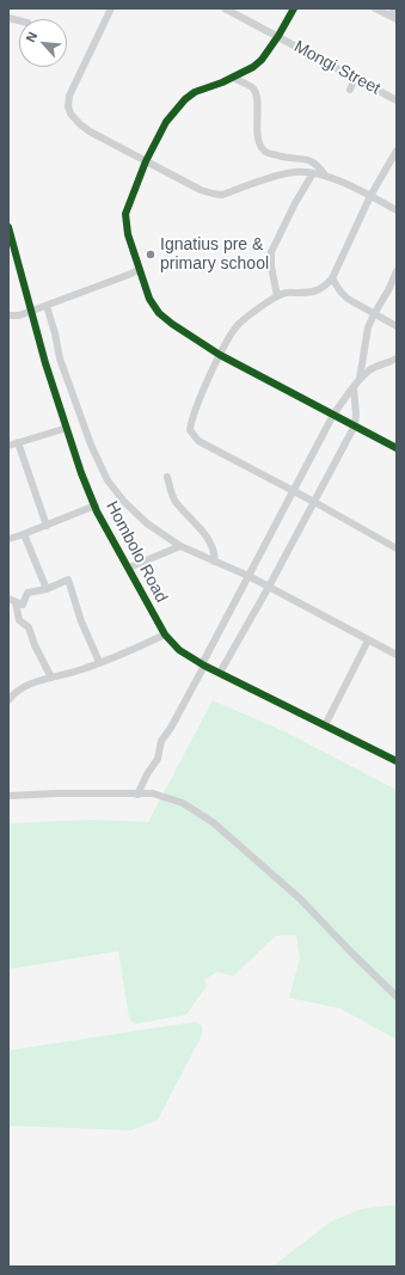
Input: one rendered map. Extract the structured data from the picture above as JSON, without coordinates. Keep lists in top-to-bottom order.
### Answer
{
  "streets": {
    "street": ["Mongi Street", "Hombolo Road"]
  },
  "places": ["Ignatius pre & primary school"],
  "north": "top left"
}
